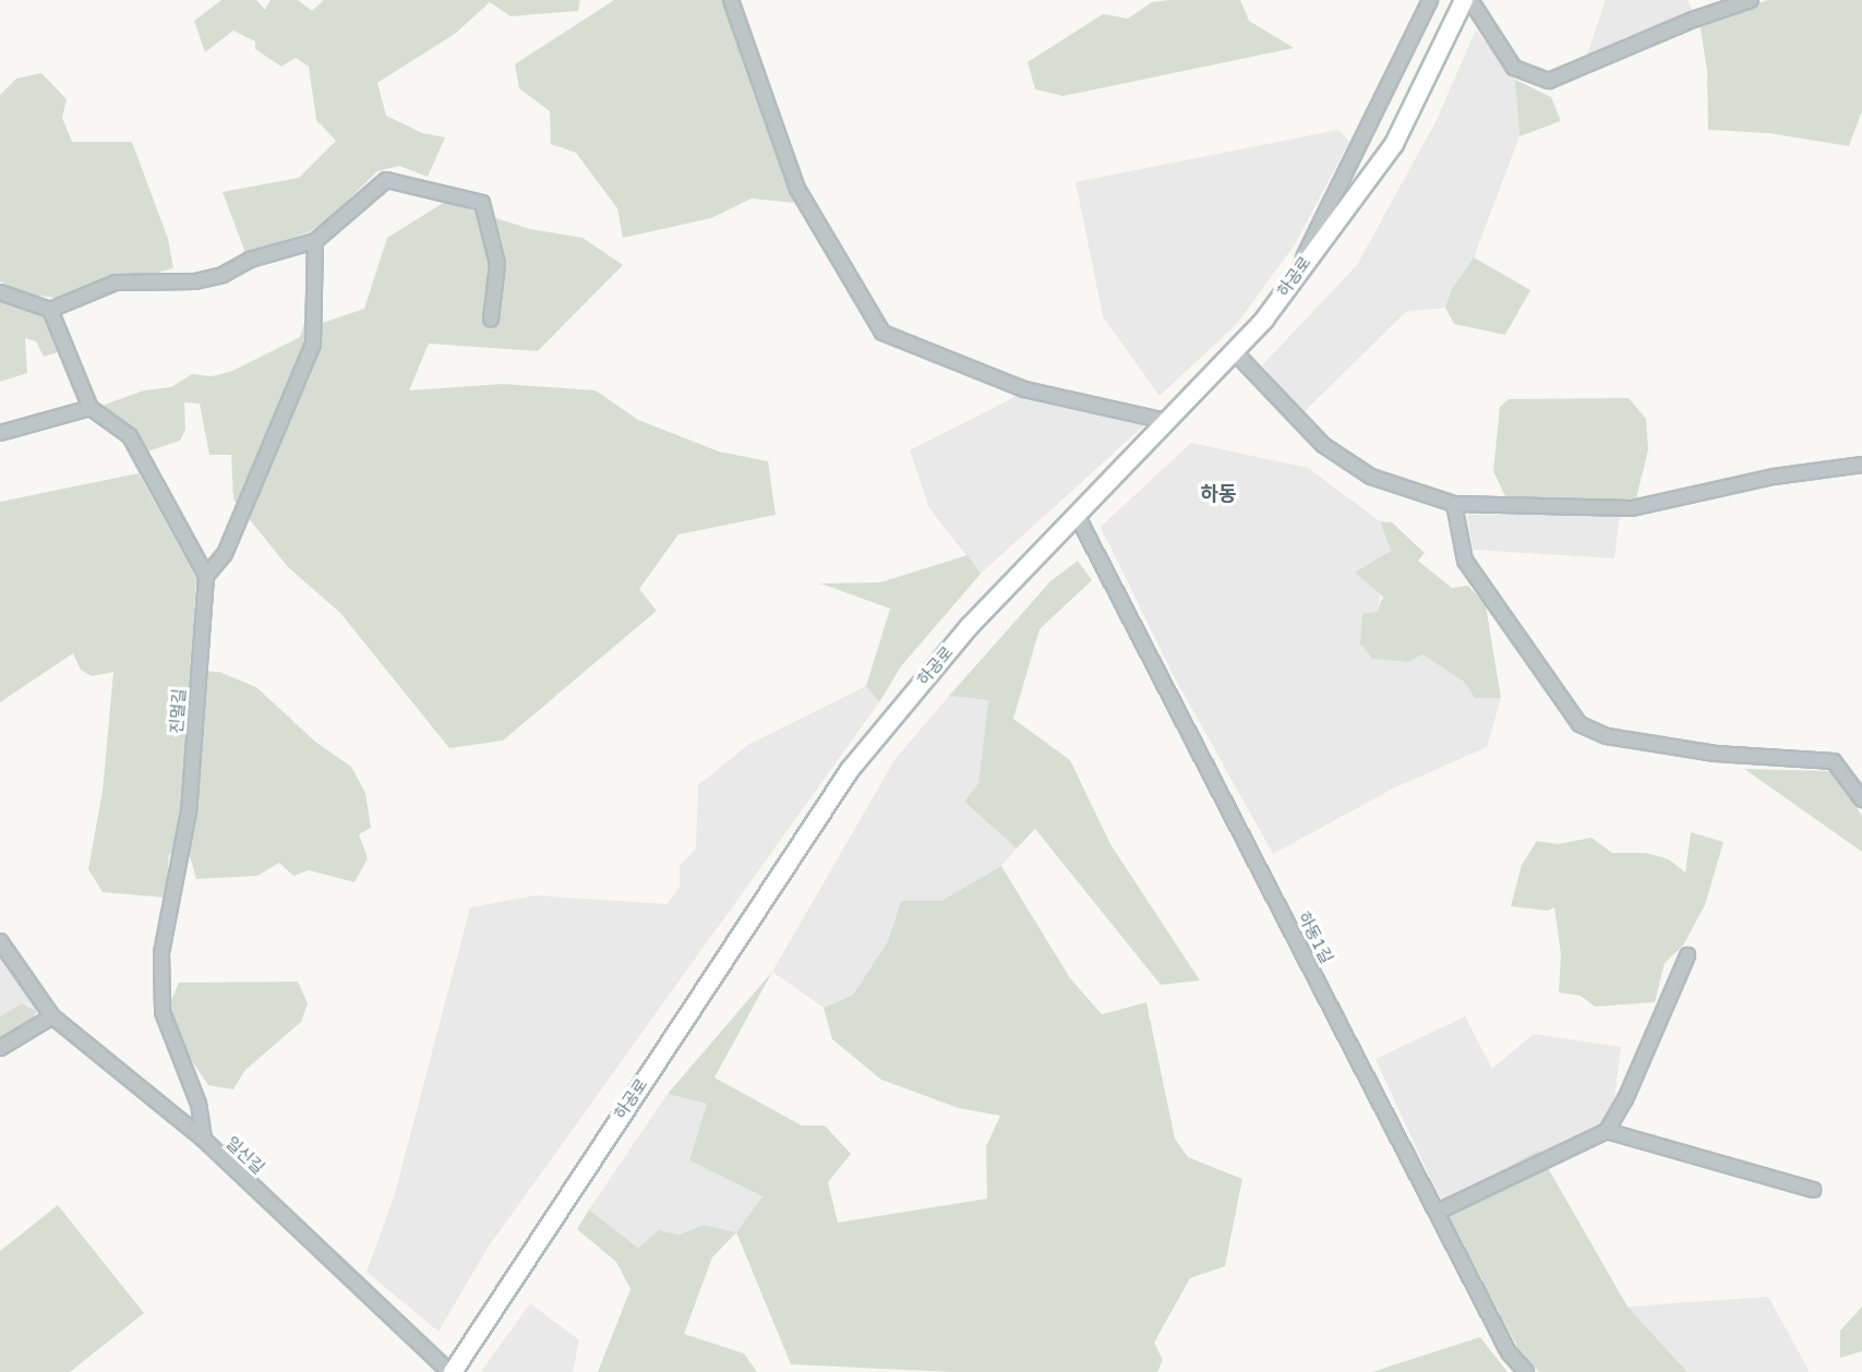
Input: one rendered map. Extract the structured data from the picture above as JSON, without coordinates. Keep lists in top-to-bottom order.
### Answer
{
  "streets": {
    "main road": ["하공로"],
    "street": ["진멀길", "하동1길", "일신길"]
  },
  "crossings": [
    ["하공로", "하동1길"],
    ["하공로", "일신길"],
    ["진멀길", "일신길"]
  ],
  "districts": ["하동"]
}
